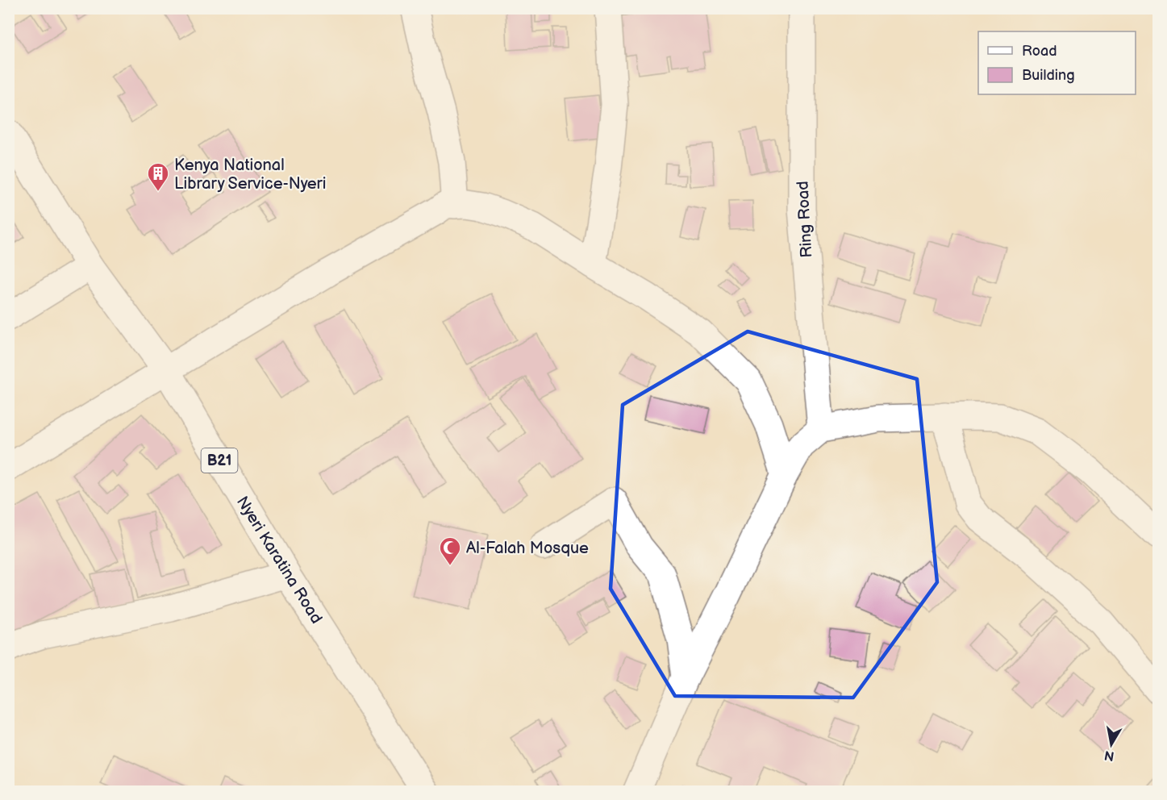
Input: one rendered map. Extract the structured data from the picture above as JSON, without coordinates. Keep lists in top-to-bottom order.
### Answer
{
  "streets": {
    "main road": ["Ring Road", "B21", "Nyeri Karatina Road"]
  },
  "places": {
    "building": ["Kenya National Library Service-Nyeri"],
    "mosque": ["Al-Falah Mosque"]
  },
  "legend": ["Road", "Building"],
  "north": "bottom"
}
